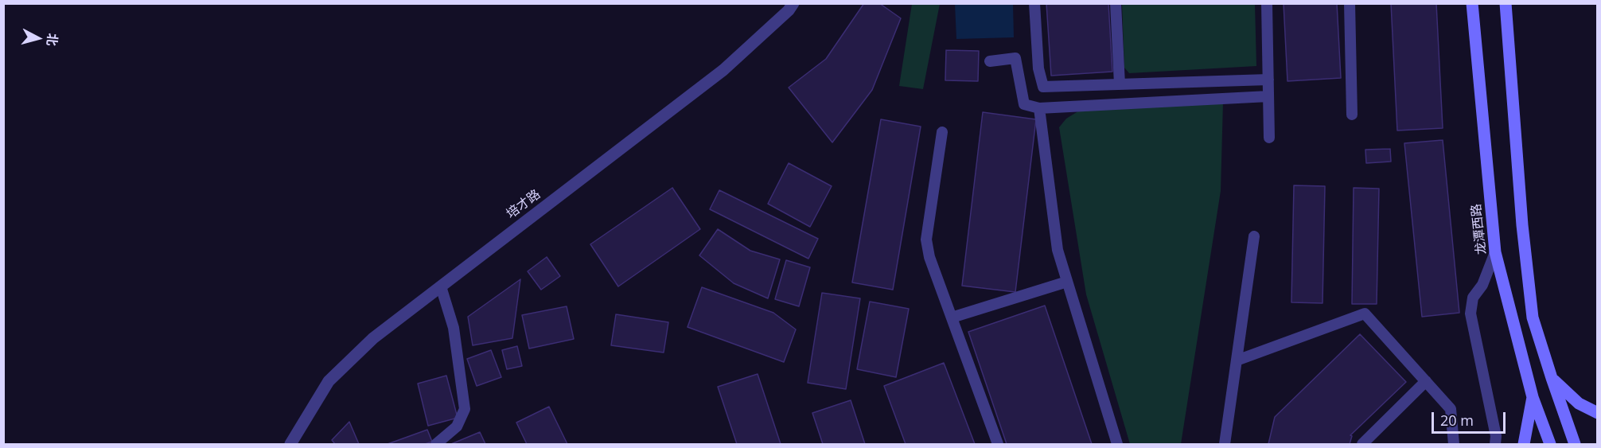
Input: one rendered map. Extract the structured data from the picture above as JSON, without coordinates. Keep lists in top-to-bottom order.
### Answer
{
  "streets": {
    "main road": ["龙潭西路"],
    "street": ["培才路"]
  },
  "scale_bar": "20 m",
  "north": "right"
}
